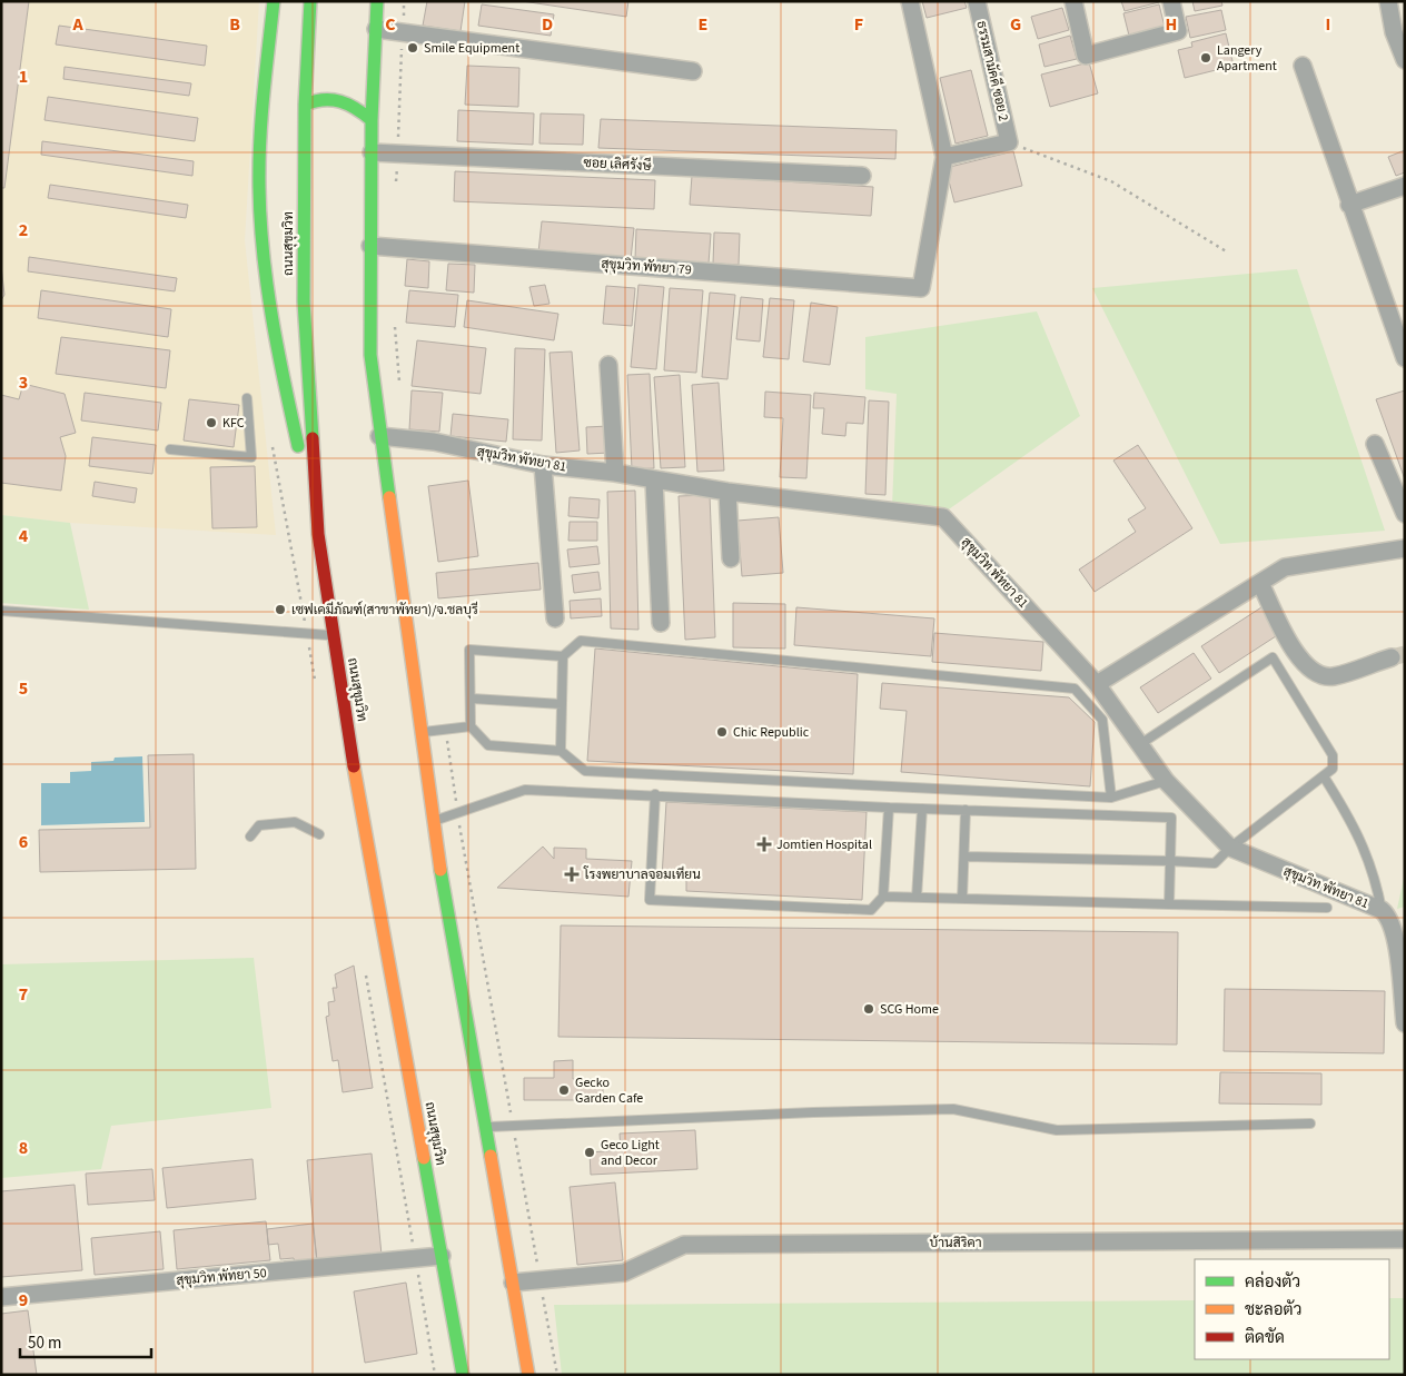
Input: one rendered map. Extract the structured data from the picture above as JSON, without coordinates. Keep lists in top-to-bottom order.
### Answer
{
  "streets": {
    "highway": ["ถนนสุขุมวิท"],
    "street": [
      "ธรรมสามัคคี ซอย 2",
      "ซอย เลิศรังษี",
      "สุขุมวิท พัทยา 79",
      "สุขุมวิท พัทยา 81",
      "บ้านสิริคา",
      "สุขุมวิท พัทยา 50"
    ]
  },
  "crossings": [
    ["ถนนสุขุมวิท", "สุขุมวิท พัทยา 50"]
  ],
  "places": {
    "other": [
      "Smile Equipment",
      "Langery Apartment",
      "KFC",
      "เซฟเคมีภัณฑ์(สาขาพัทยา)/จ.ชลบุรี",
      "Chic Republic",
      "SCG Home",
      "Gecko Garden Cafe",
      "Geco Light and Decor"
    ],
    "health": ["Jomtien Hospital", "โรงพยาบาลจอมเทียน"]
  },
  "legend": ["คล่องตัว", "ชะลอตัว", "ติดขัด"],
  "scale_bar": "50 m",
  "grid": {
    "columns": [
      "A",
      "B",
      "C",
      "D",
      "E",
      "F",
      "G",
      "H",
      "I"
    ],
    "rows": [
      "1",
      "2",
      "3",
      "4",
      "5",
      "6",
      "7",
      "8",
      "9"
    ]
  }
}
